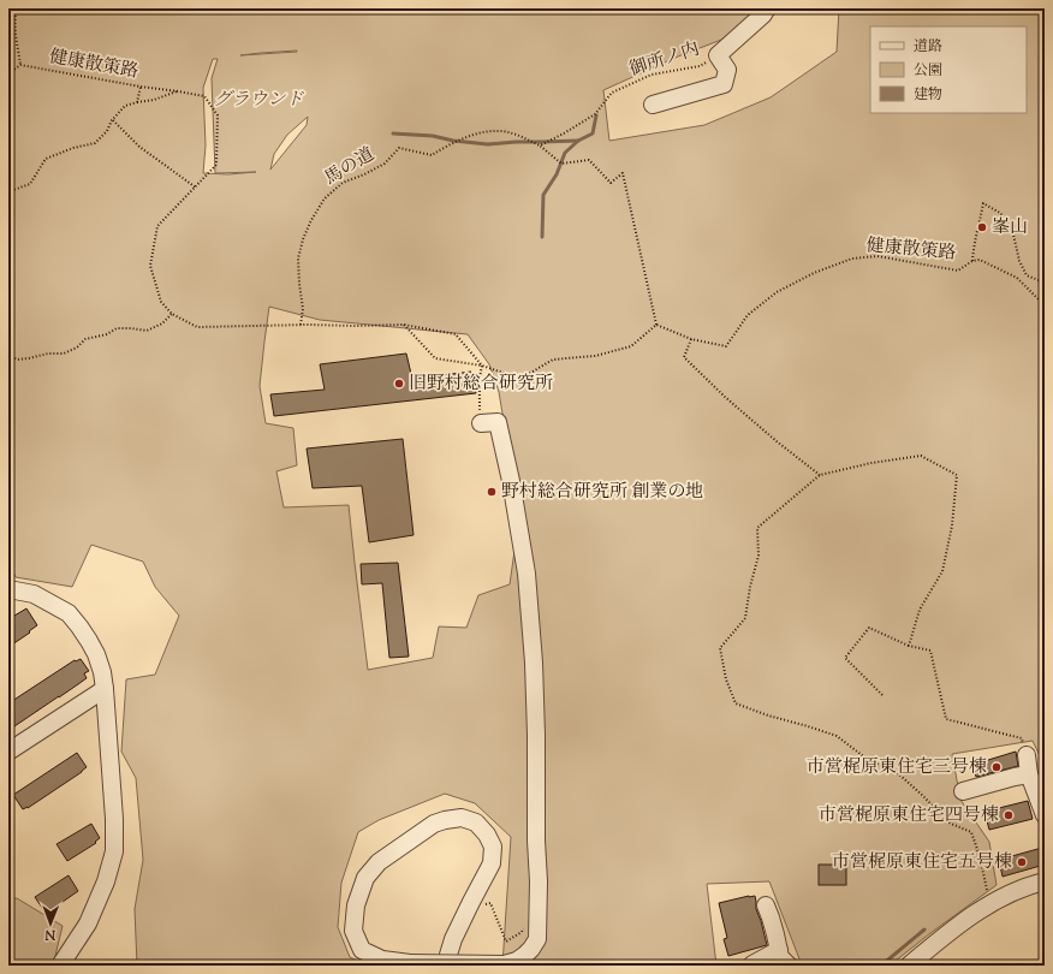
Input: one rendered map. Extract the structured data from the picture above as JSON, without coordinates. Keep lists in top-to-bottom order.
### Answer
{
  "streets": {
    "path": ["御所ノ内", "健康散策路", "馬の道"]
  },
  "crossings": [
    ["御所ノ内", "馬の道"]
  ],
  "parks": ["グラウンド"],
  "places": [
    "峯山",
    "旧野村総合研究所",
    "野村総合研究所 創業の地",
    "市営梶原東住宅三号棟",
    "市営梶原東住宅四号棟",
    "市営梶原東住宅五号棟"
  ],
  "legend": ["道路", "公園", "建物"],
  "north": "bottom"
}
